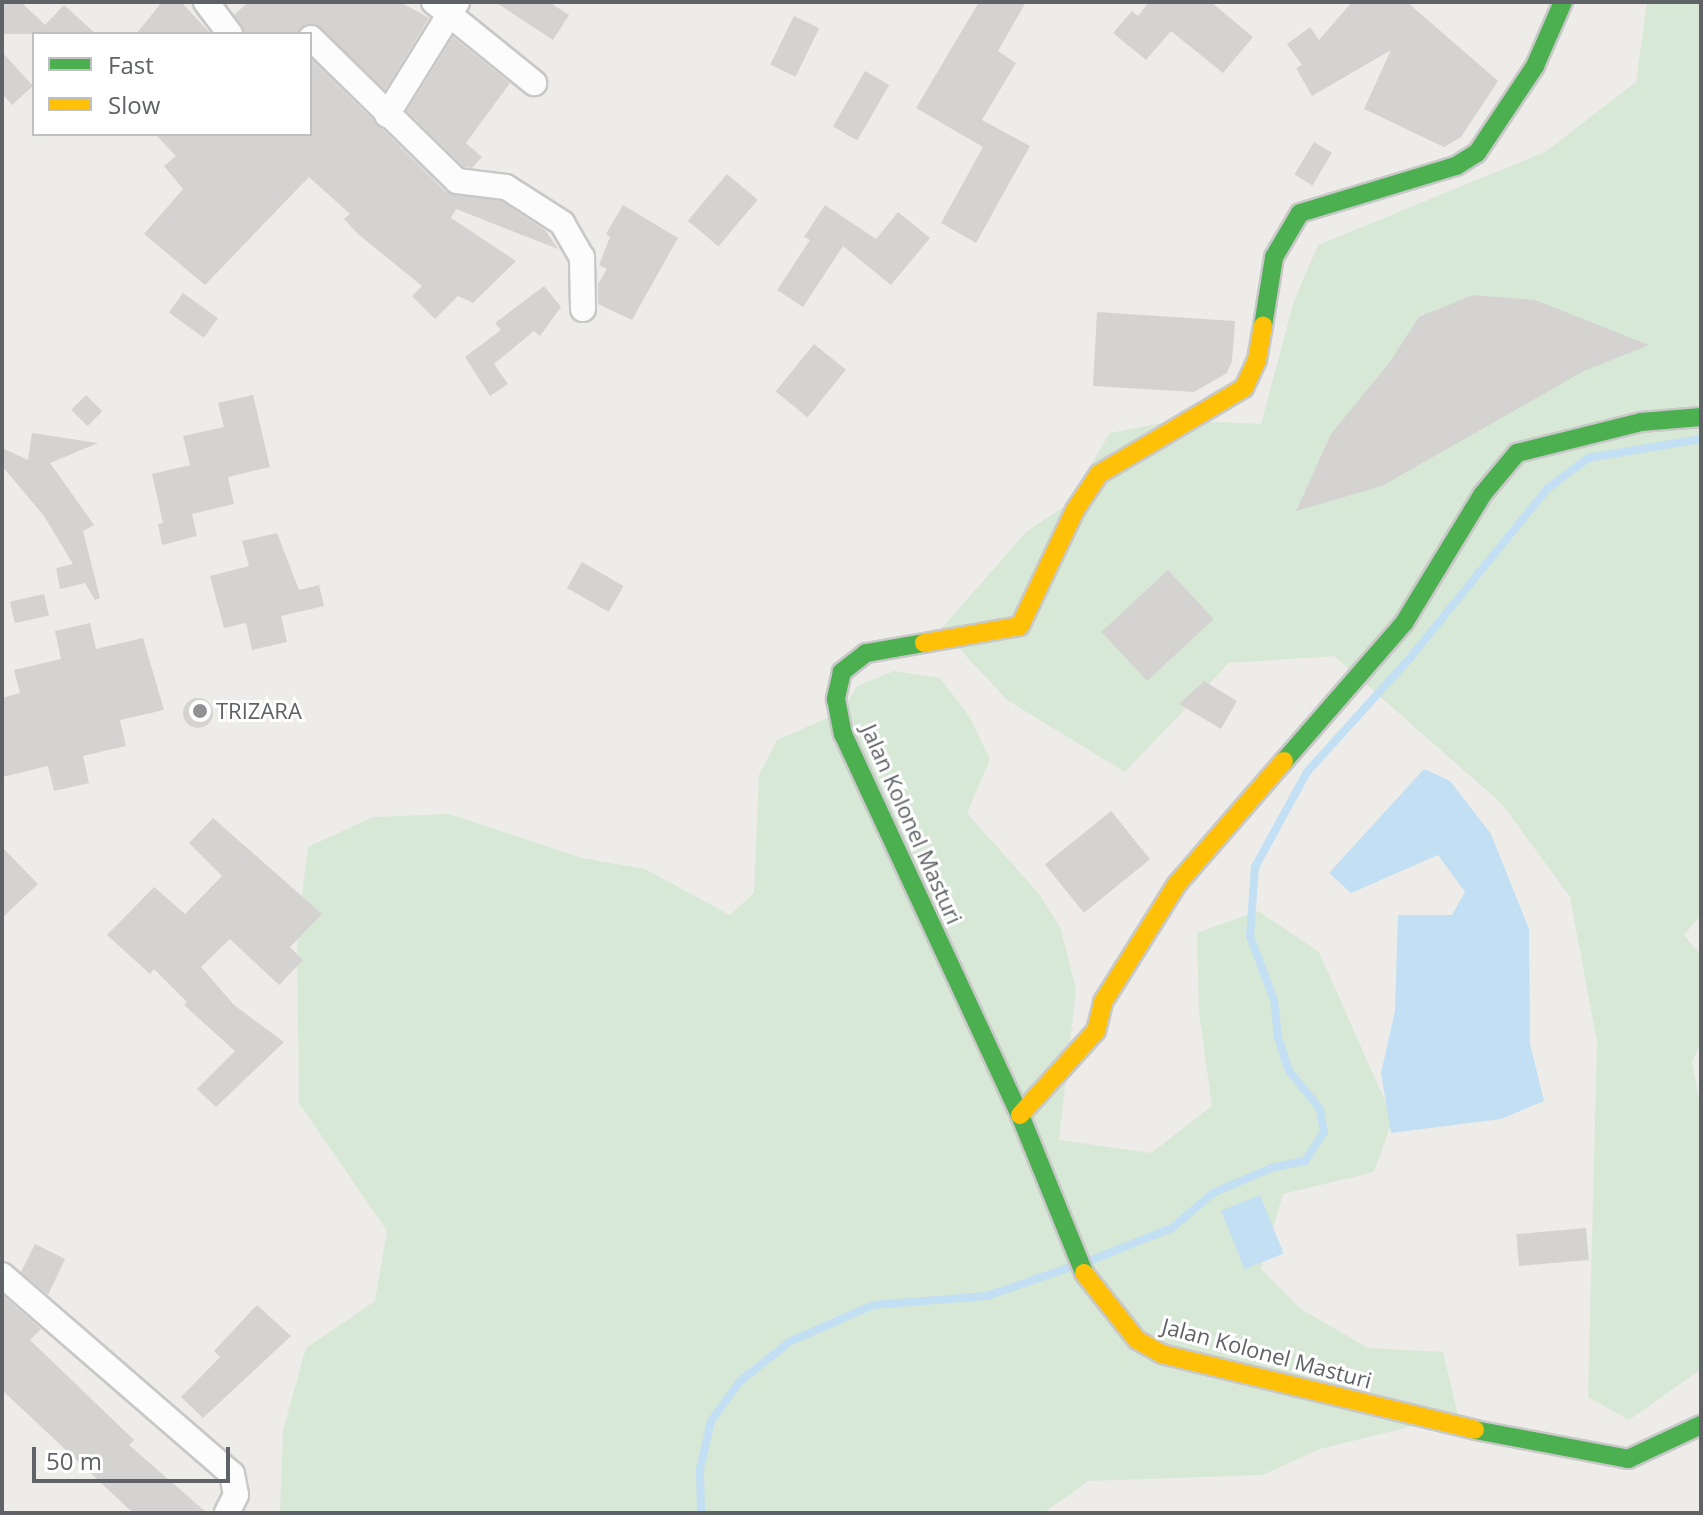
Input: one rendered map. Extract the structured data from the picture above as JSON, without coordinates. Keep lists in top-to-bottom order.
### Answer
{
  "streets": {
    "main road": ["Jalan Kolonel Masturi"]
  },
  "places": ["TRIZARA"],
  "legend": ["Fast", "Slow"],
  "scale_bar": "50 m"
}
